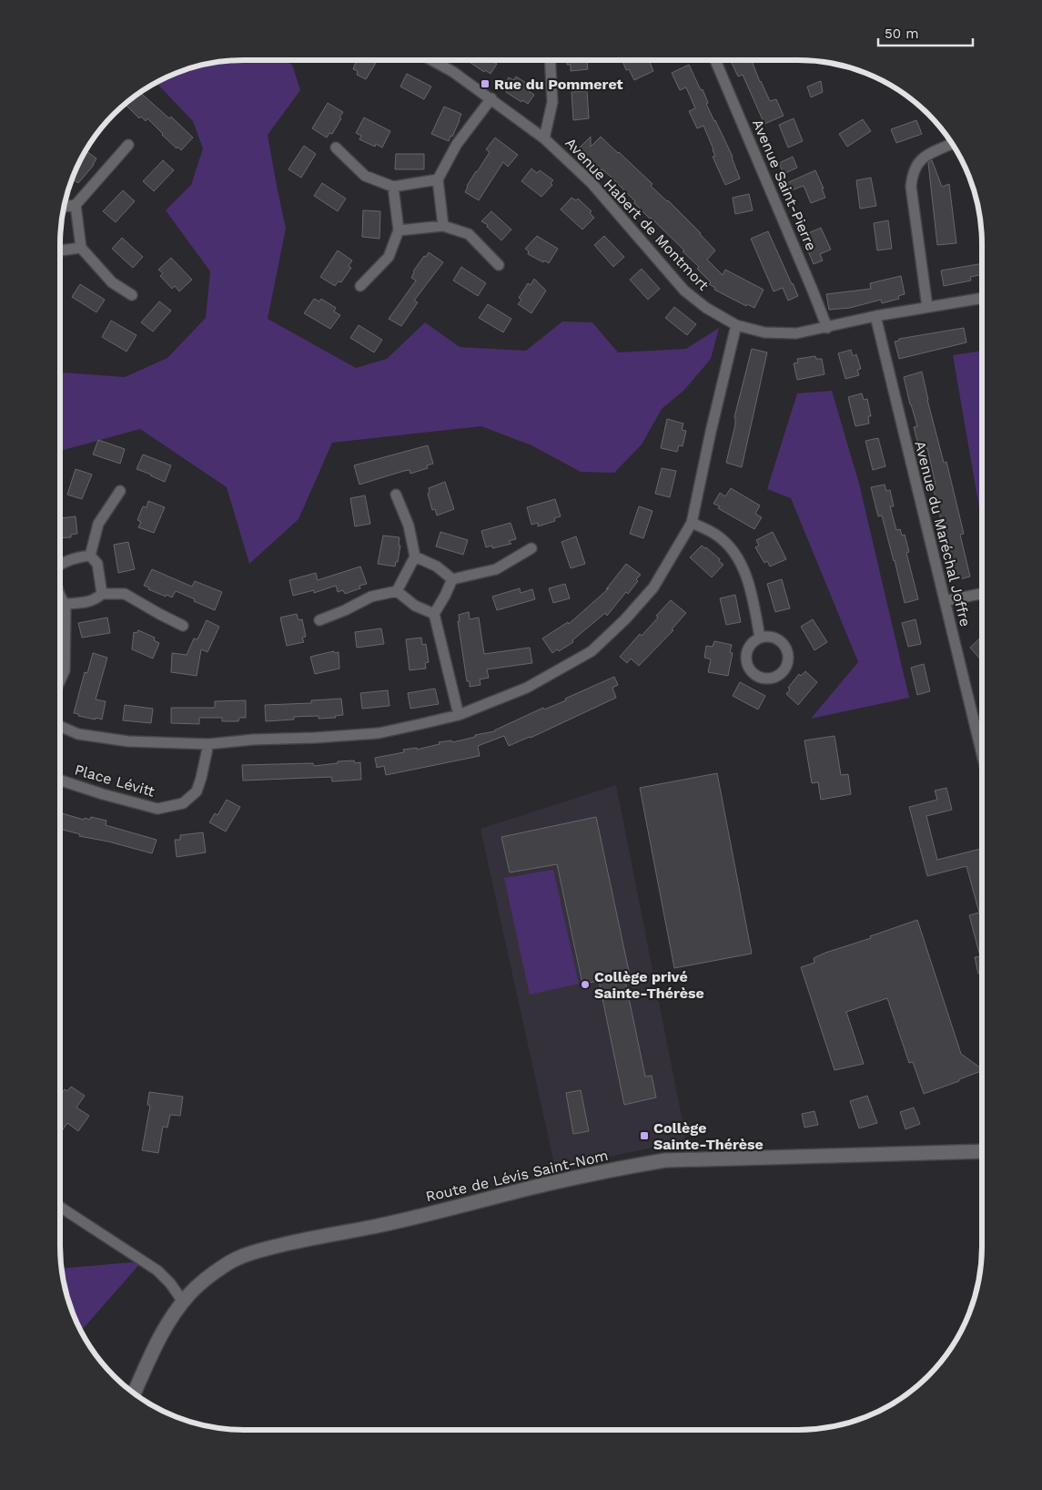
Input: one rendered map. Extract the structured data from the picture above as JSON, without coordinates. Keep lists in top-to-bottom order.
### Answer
{
  "streets": {
    "street": [
      "Avenue Saint-Pierre",
      "Avenue Habert de Montmort",
      "Avenue du Maréchal Joffre",
      "Place Lévitt",
      "Route de Lévis Saint-Nom"
    ]
  },
  "crossings": [
    ["Avenue Saint-Pierre", "Avenue Habert de Montmort"],
    ["Avenue Habert de Montmort", "Avenue du Maréchal Joffre"]
  ],
  "places": {
    "transit": ["Rue du Pommeret", "Collège Sainte-Thérèse"],
    "other": ["Collège privé Sainte-Thérèse"]
  },
  "scale_bar": "50 m"
}
